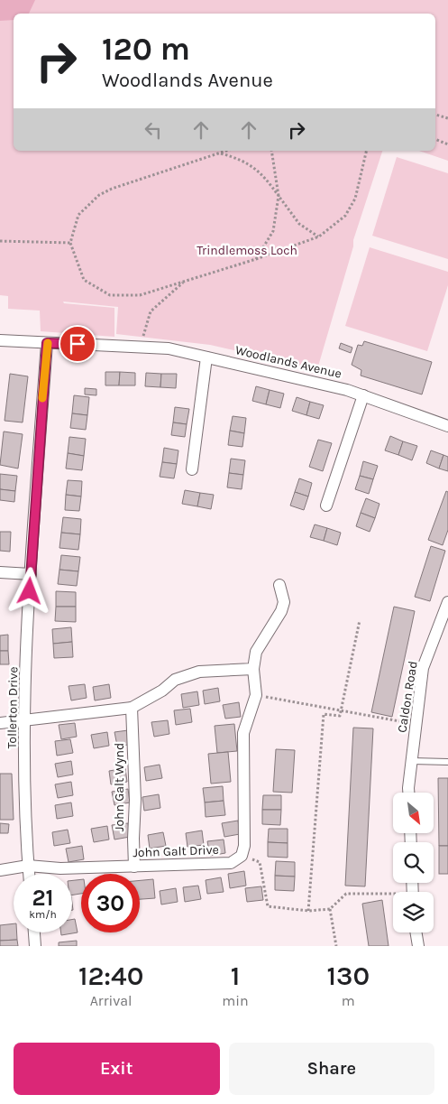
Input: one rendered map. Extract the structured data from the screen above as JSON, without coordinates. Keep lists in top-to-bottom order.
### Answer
{
  "streets": {
    "street": [
      "Woodlands Avenue",
      "Caldon Road",
      "Tollerton Drive",
      "John Galt Wynd",
      "John Galt Drive"
    ]
  },
  "crossings": [
    ["Woodlands Avenue", "Tollerton Drive"],
    ["Tollerton Drive", "John Galt Drive"],
    ["John Galt Wynd", "John Galt Drive"]
  ],
  "parks": ["Trindlemoss Loch"],
  "north": "bottom right",
  "page": {
    "turn": ["120 m", "Woodlands Avenue"],
    "speed": "21 km/h",
    "limit": "30",
    "eta": [
      "12:40",
      "Arrival",
      "1",
      "min",
      "130",
      "m"
    ],
    "buttons": ["Exit", "Share"]
  }
}
